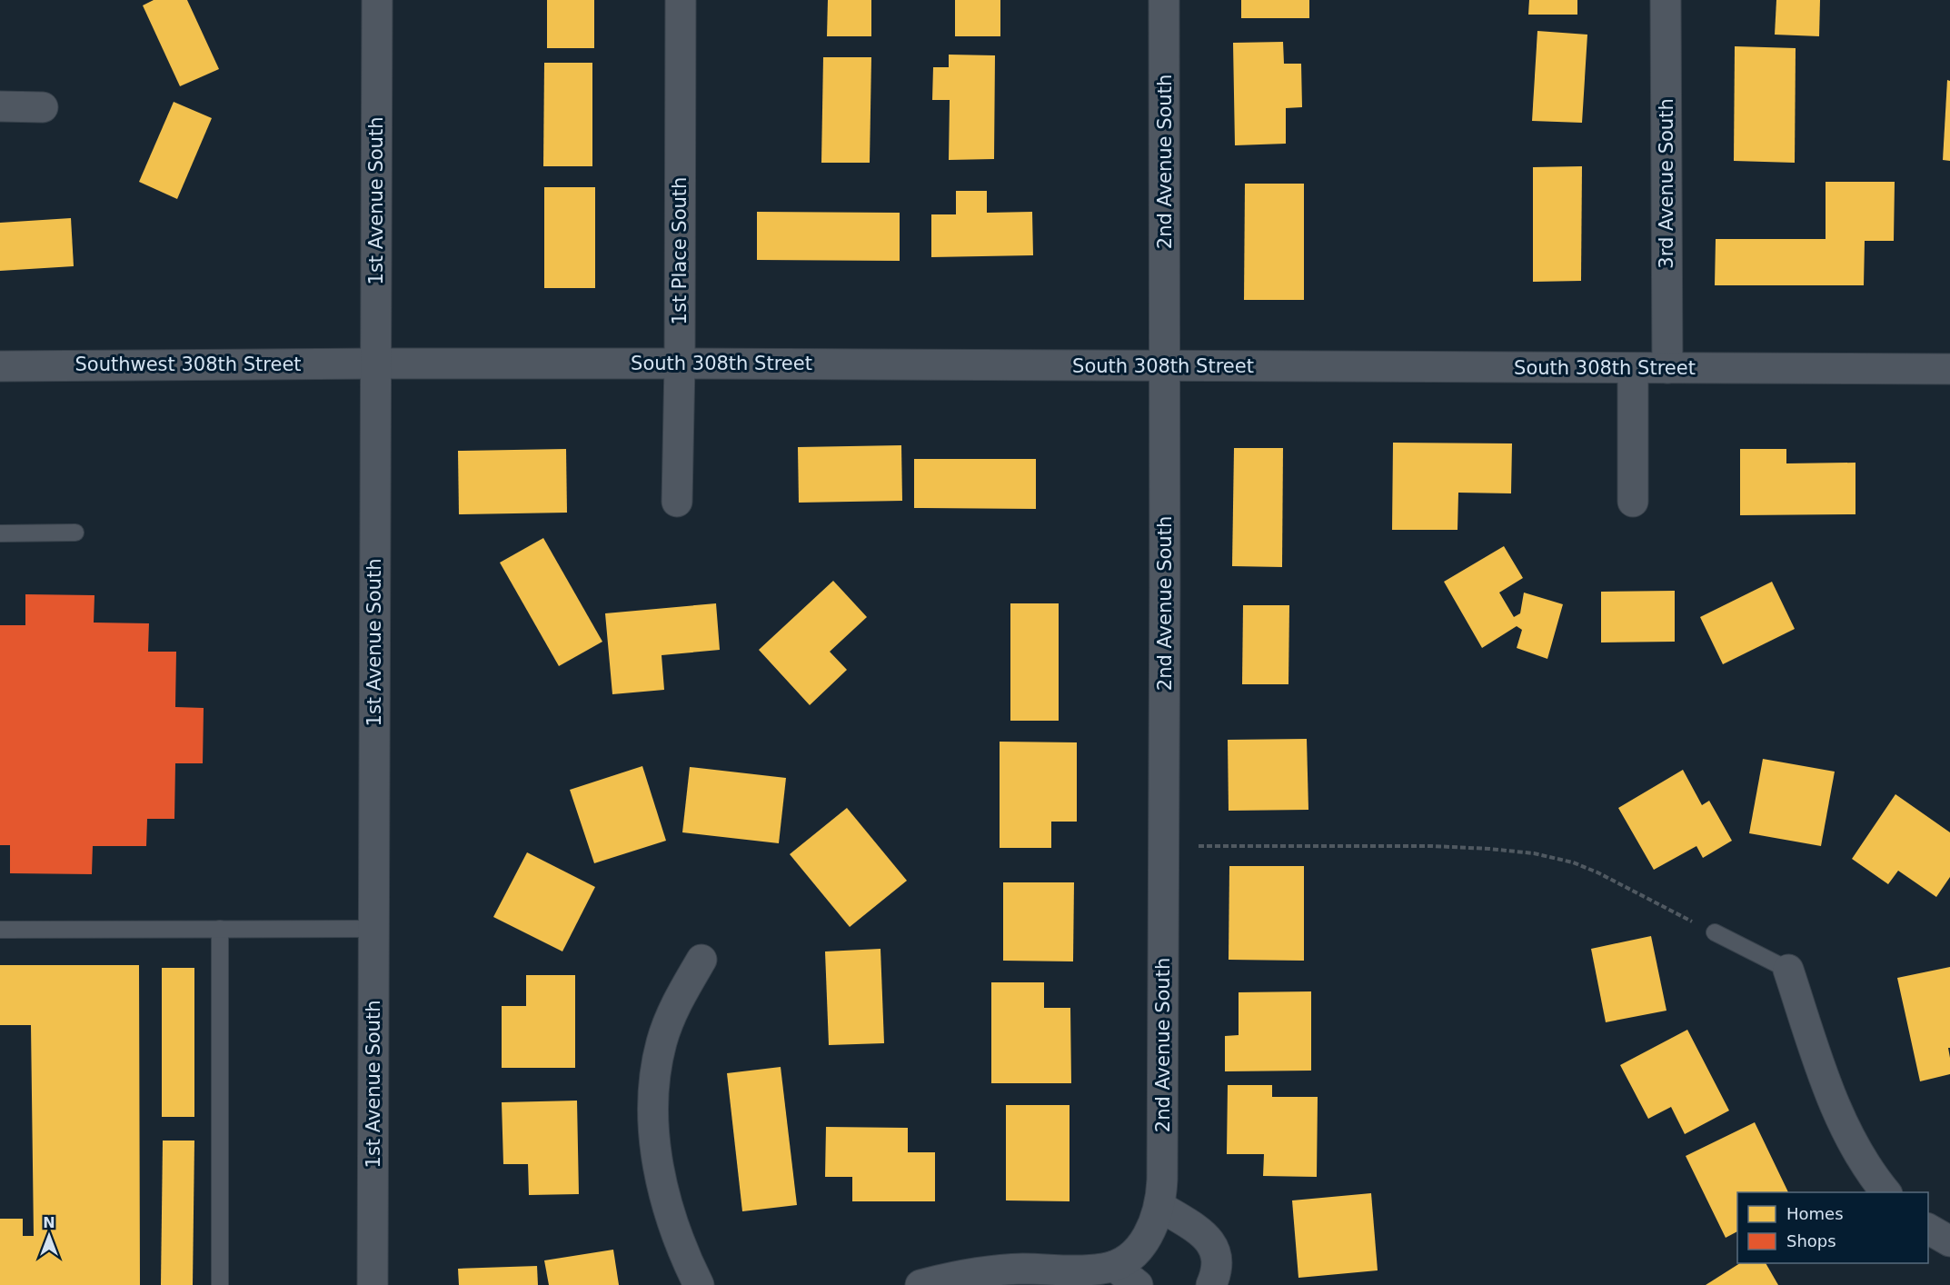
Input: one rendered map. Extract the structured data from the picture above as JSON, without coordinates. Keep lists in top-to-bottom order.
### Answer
{
  "streets": {
    "street": [
      "2nd Avenue South",
      "3rd Avenue South",
      "1st Avenue South",
      "1st Place South",
      "South 308th Street",
      "Southwest 308th Street"
    ]
  },
  "crossings": [
    ["2nd Avenue South", "South 308th Street"],
    ["3rd Avenue South", "South 308th Street"],
    ["1st Avenue South", "South 308th Street"],
    ["1st Avenue South", "Southwest 308th Street"],
    ["1st Place South", "South 308th Street"],
    ["South 308th Street", "Southwest 308th Street"]
  ],
  "legend": ["Homes", "Shops"],
  "north": "top"
}
